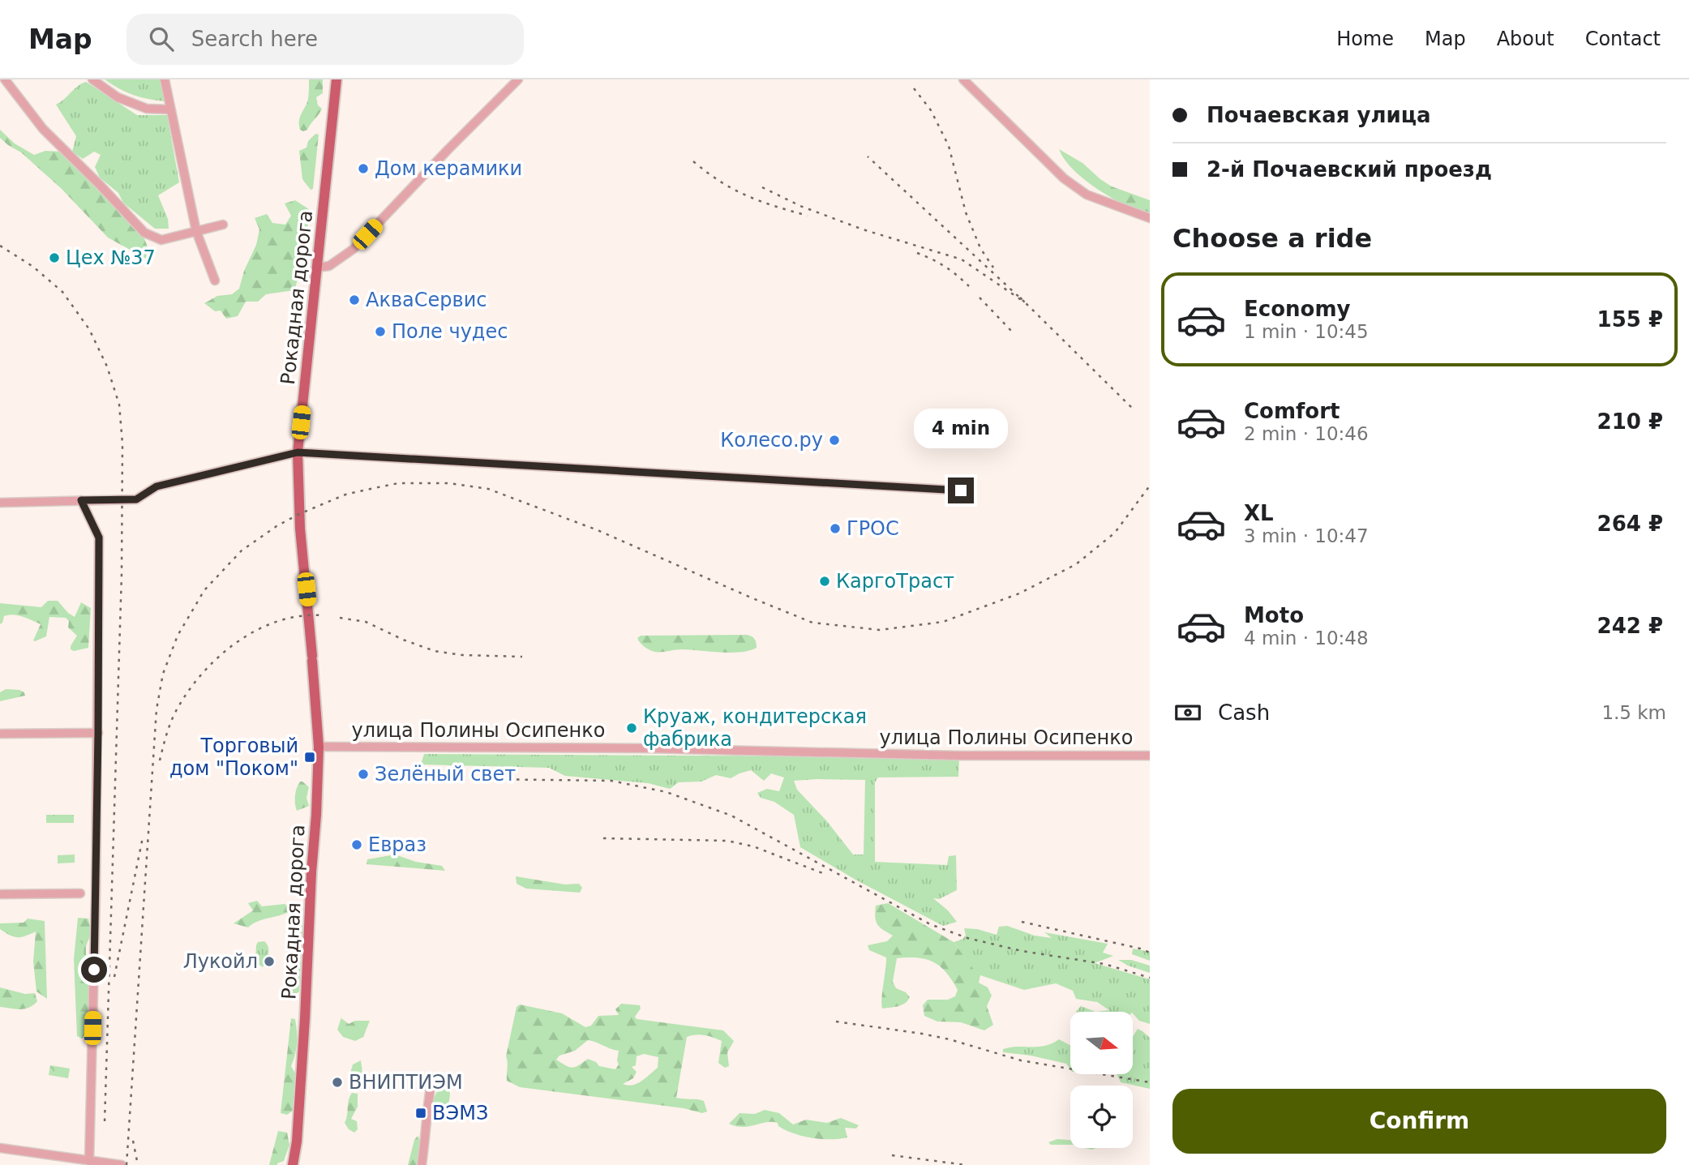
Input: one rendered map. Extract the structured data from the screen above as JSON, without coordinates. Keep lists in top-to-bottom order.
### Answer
{
  "streets": {
    "main road": ["Рокадная дорога"],
    "street": ["улица Полины Осипенко"]
  },
  "crossings": [
    ["Рокадная дорога", "улица Полины Осипенко"]
  ],
  "places": {
    "other": [
      "Дом керамики",
      "Цех №37",
      "АкваСервис",
      "Поле чудес",
      "Колесо.ру",
      "ГРОС",
      "КаргоТраст",
      "Круаж, кондитерская фабрика",
      "Зелёный свет",
      "Евраз",
      "Лукойл",
      "ВНИПТИЭМ"
    ],
    "transit": ["Торговый дом \"Поком\"", "ВЭМЗ"]
  },
  "north": "right",
  "page": {
    "header": "Map",
    "search": "Search here",
    "nav": [
      "Home",
      "Map",
      "About",
      "Contact"
    ],
    "banner": ["Почаевская улица", "2-й Почаевский проезд"],
    "heading": "Choose a ride",
    "list": [
      {
        "name": "Economy",
        "note": "1 min · 10:45",
        "value": "155 ₽"
      },
      {
        "name": "Comfort",
        "note": "2 min · 10:46",
        "value": "210 ₽"
      },
      {
        "name": "XL",
        "note": "3 min · 10:47",
        "value": "264 ₽"
      },
      {
        "name": "Moto",
        "note": "4 min · 10:48",
        "value": "242 ₽"
      }
    ],
    "bubble": "4 min",
    "pay": ["Cash", "1.5 km"],
    "buttons": "Confirm"
  }
}
